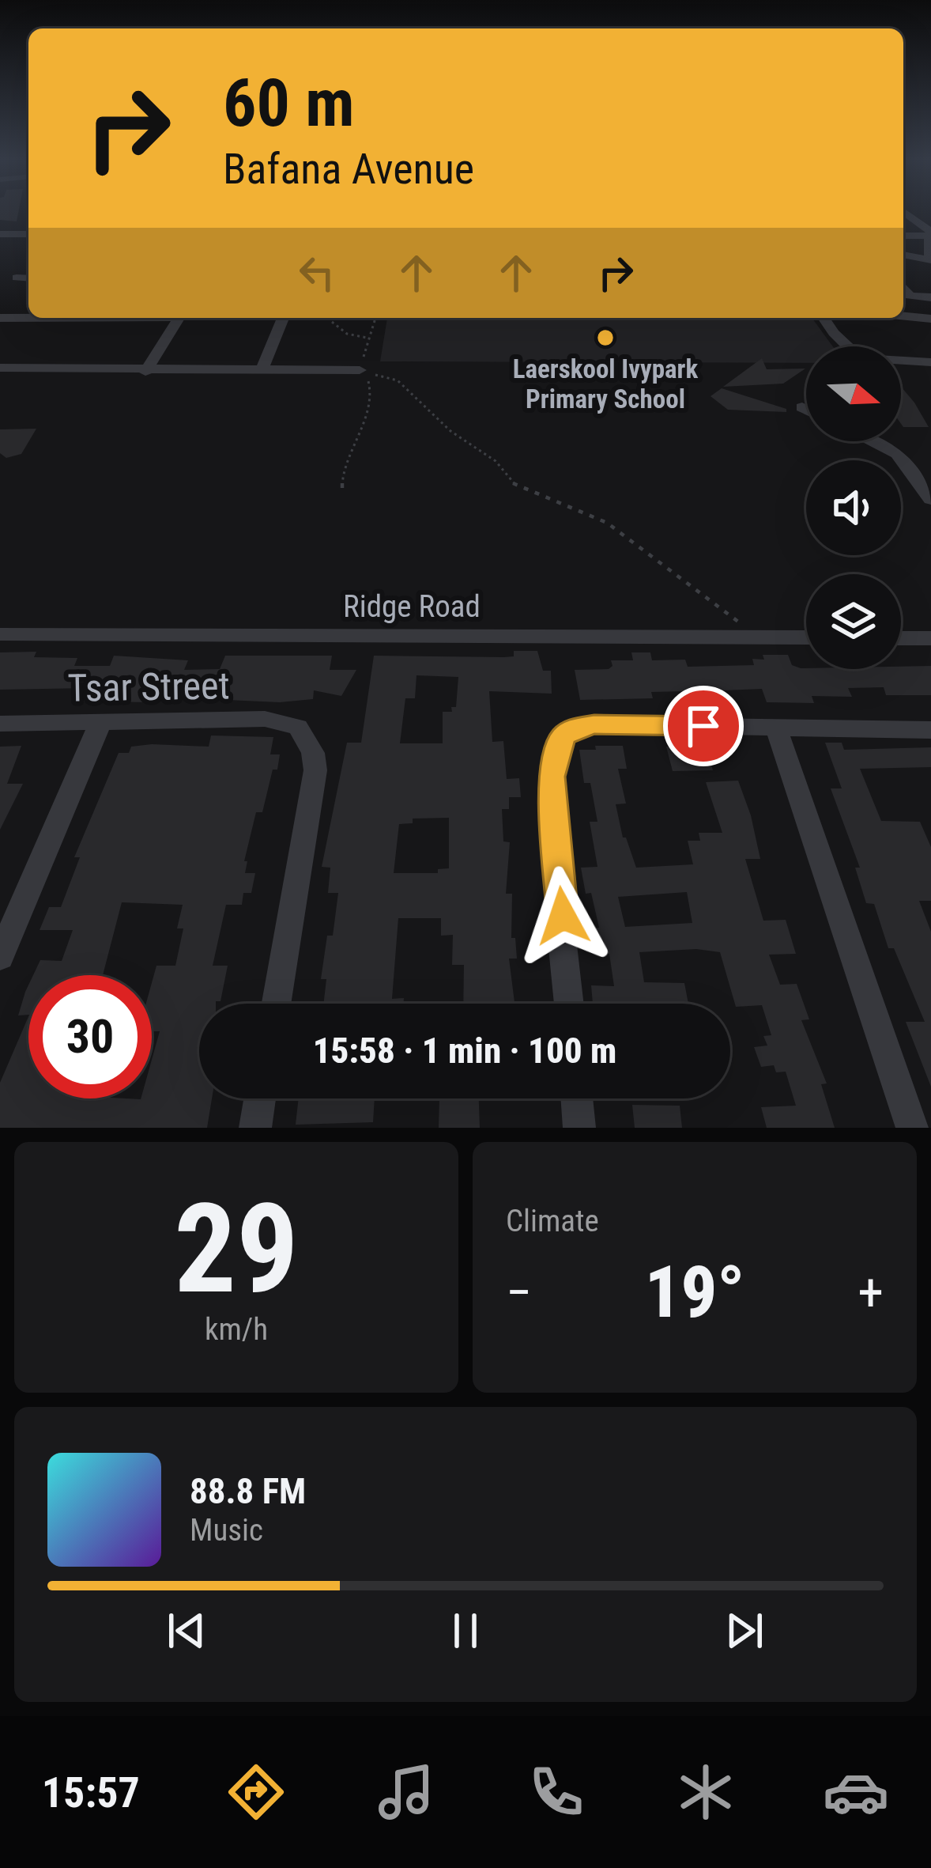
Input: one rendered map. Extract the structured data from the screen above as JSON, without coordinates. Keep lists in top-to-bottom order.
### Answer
{
  "streets": {
    "street": ["Ridge Road", "Tsar Street"]
  },
  "places": ["Laerskool Ivypark Primary School"],
  "north": "right",
  "page": {
    "turn": ["60 m", "Bafana Avenue"],
    "limit": "30",
    "trip": "15:58 · 1 min · 100 m",
    "tile": [
      ["29", "km/h"],
      "Climate"
    ],
    "heat": ["−", "19°", "+"],
    "song": ["88.8 FM", "Music"],
    "tabs": "15:57"
  }
}
